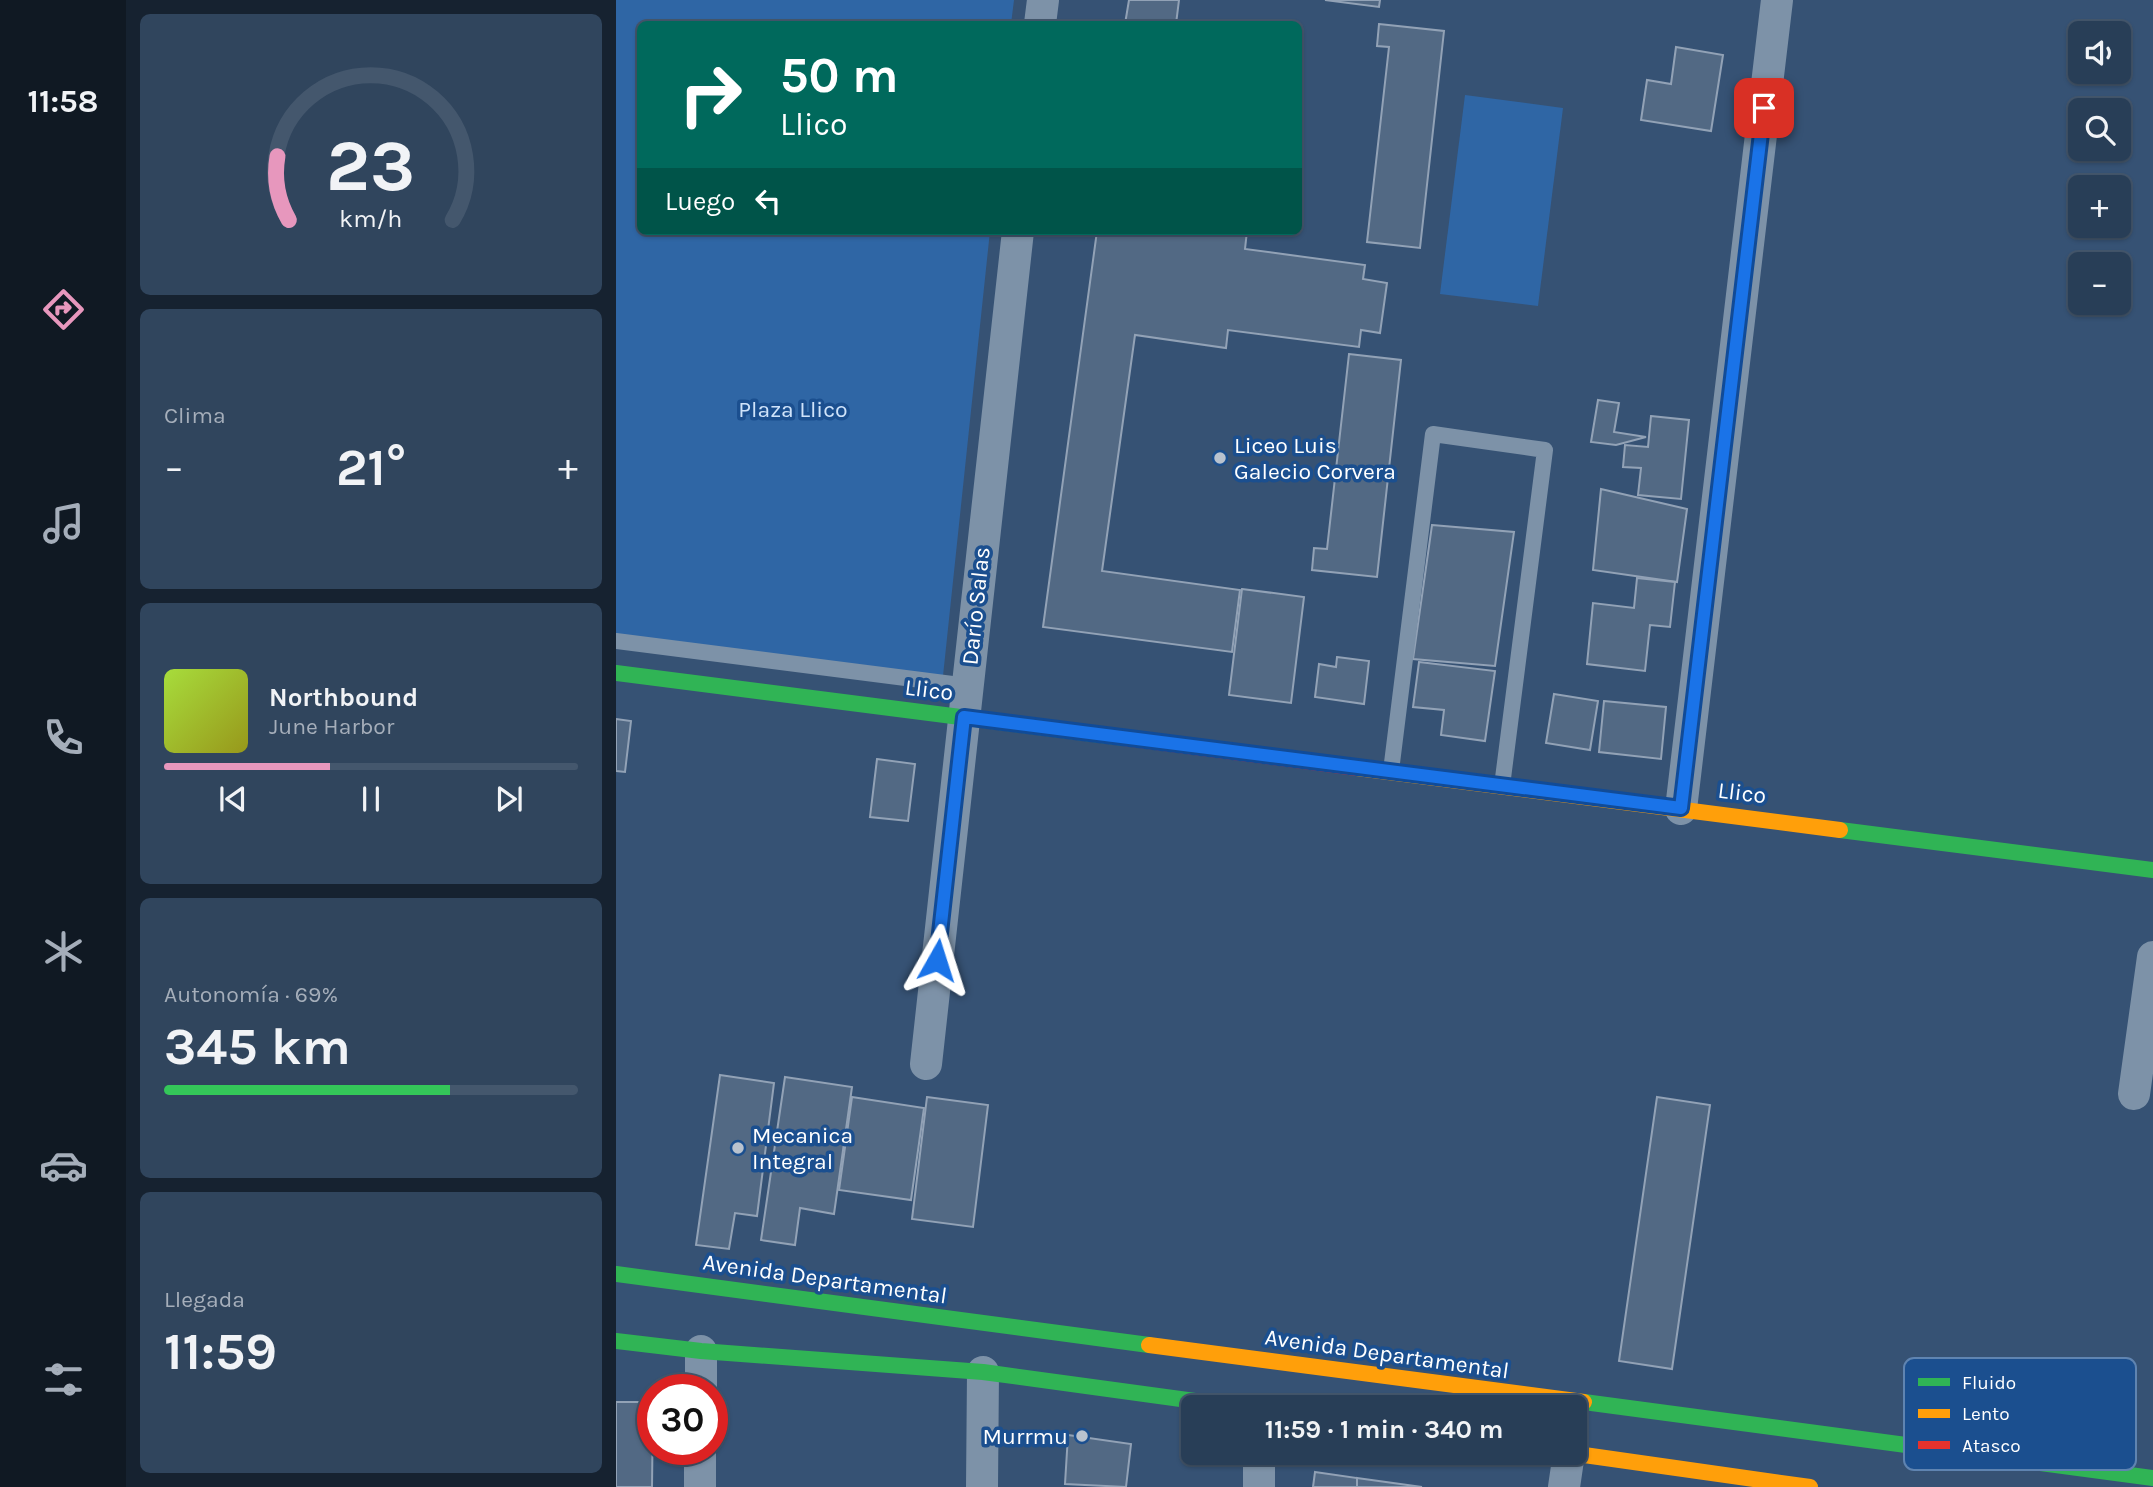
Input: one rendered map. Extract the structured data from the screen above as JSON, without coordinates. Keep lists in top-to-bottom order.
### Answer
{
  "streets": {
    "main road": ["Llico", "Avenida Departamental"],
    "street": ["Darío Salas"]
  },
  "crossings": [
    ["Darío Salas", "Llico"]
  ],
  "parks": ["Plaza Llico"],
  "places": ["Liceo Luis Galecio Corvera", "Mecanica Integral", "Murrmu"],
  "legend": ["Fluido", "Lento", "Atasco"],
  "page": {
    "tabs": "11:58",
    "map_buttons": ["+", "−"],
    "turn": ["50 m", "Llico"],
    "then": "Luego",
    "tile": [
      "Clima",
      ["Autonomía · 69%", "345 km"],
      ["Llegada", "11:59"]
    ],
    "heat": ["−", "21°", "+"],
    "song": ["Northbound", "June Harbor"],
    "limit": "30",
    "trip": "11:59 · 1 min · 340 m",
    "gauge": ["23", "km/h"]
  }
}
